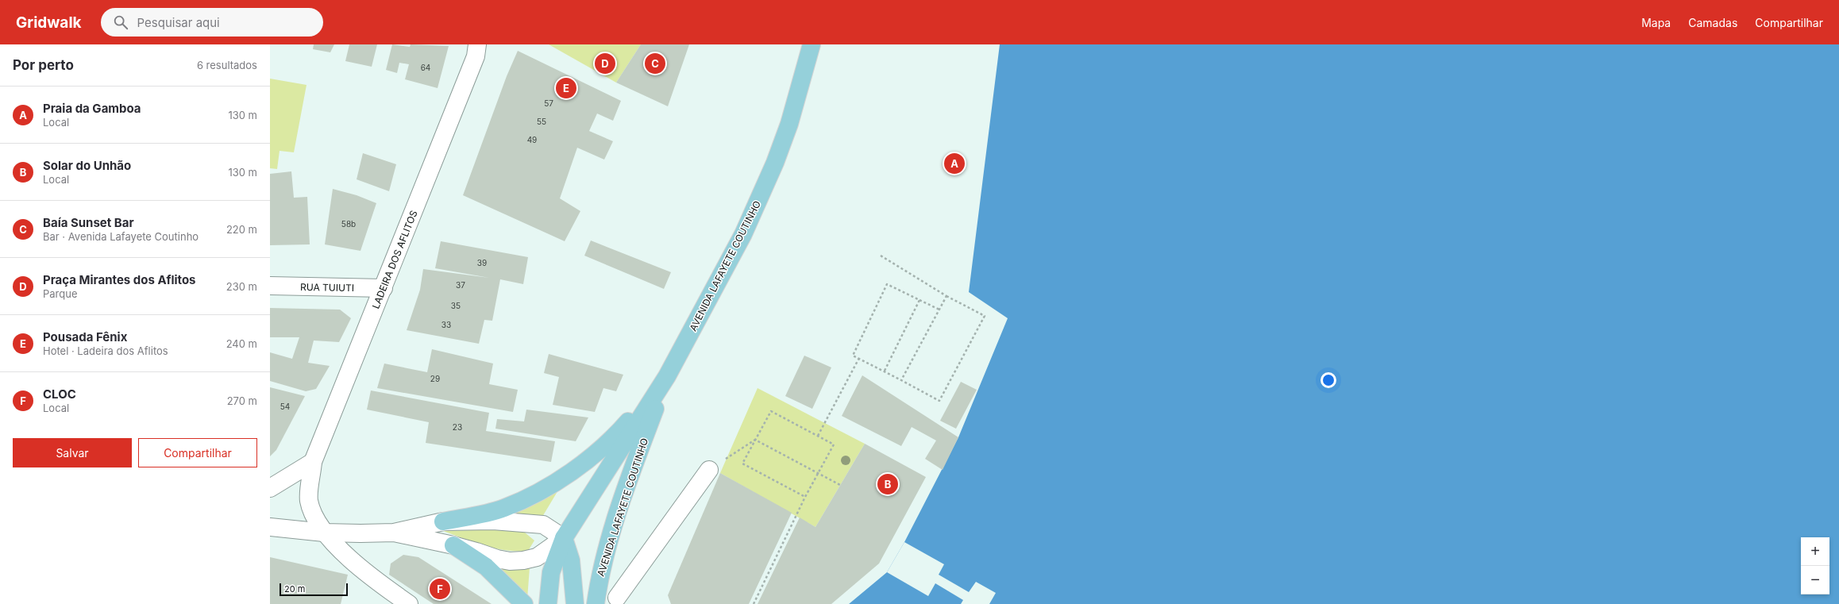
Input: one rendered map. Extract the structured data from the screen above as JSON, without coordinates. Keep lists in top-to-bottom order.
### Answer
{
  "streets": {
    "main road": ["AVENIDA LAFAYETE COUTINHO"],
    "street": ["LADEIRA DOS AFLITOS", "RUA TUIUTI"]
  },
  "crossings": [
    ["LADEIRA DOS AFLITOS", "RUA TUIUTI"]
  ],
  "house_numbers": [
    "64",
    "57",
    "55",
    "49",
    "58b",
    "39",
    "37",
    "35",
    "33",
    "29",
    "54",
    "23"
  ],
  "scale_bar": "20 m",
  "page": {
    "header": "Gridwalk",
    "search": "Pesquisar aqui",
    "nav": ["Mapa", "Camadas", "Compartilhar"],
    "heading": ["Por perto", "6 resultados"],
    "pins": [
      "C",
      "D",
      "E",
      "A",
      "B",
      "F"
    ],
    "list": [
      {
        "mark": "A",
        "name": "Praia da Gamboa",
        "note": "Local",
        "value": "130 m"
      },
      {
        "mark": "B",
        "name": "Solar do Unhão",
        "note": "Local",
        "value": "130 m"
      },
      {
        "mark": "C",
        "name": "Baía Sunset Bar",
        "note": "Bar · Avenida Lafayete Coutinho",
        "value": "220 m"
      },
      {
        "mark": "D",
        "name": "Praça Mirantes dos Aflitos",
        "note": "Parque",
        "value": "230 m"
      },
      {
        "mark": "E",
        "name": "Pousada Fênix",
        "note": "Hotel · Ladeira dos Aflitos",
        "value": "240 m"
      },
      {
        "mark": "F",
        "name": "CLOC",
        "note": "Local",
        "value": "270 m"
      }
    ],
    "buttons": ["Salvar", "Compartilhar"],
    "map_buttons": ["+", "−"],
    "scale": "20 m"
  }
}
